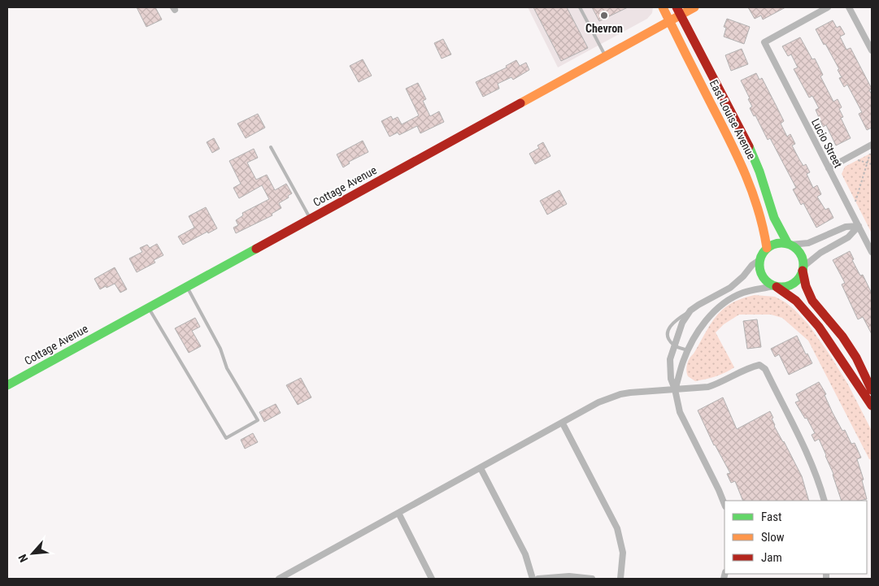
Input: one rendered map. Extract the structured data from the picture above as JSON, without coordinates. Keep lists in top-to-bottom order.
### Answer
{
  "streets": {
    "street": ["East Louise Avenue", "Lucio Street", "Cottage Avenue"]
  },
  "crossings": [
    ["East Louise Avenue", "Cottage Avenue"]
  ],
  "places": ["Chevron"],
  "legend": ["Fast", "Slow", "Jam"],
  "north": "bottom left"
}
